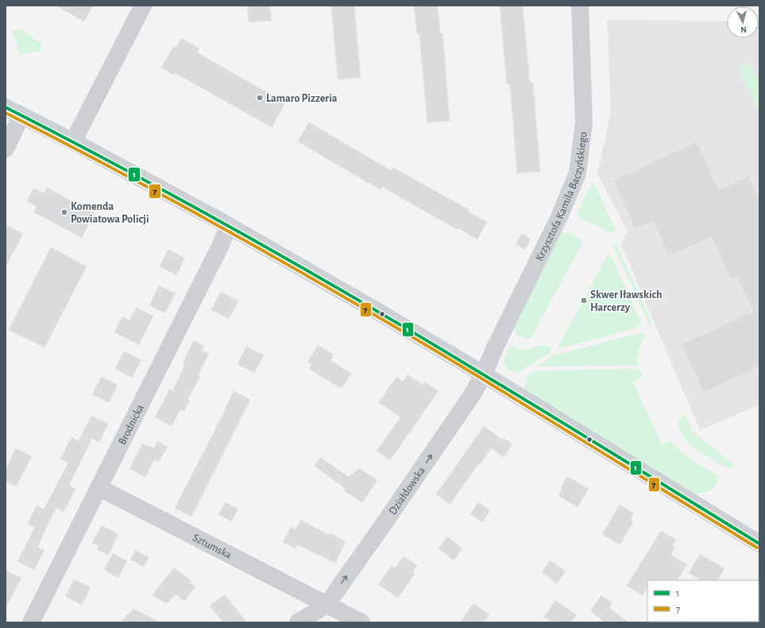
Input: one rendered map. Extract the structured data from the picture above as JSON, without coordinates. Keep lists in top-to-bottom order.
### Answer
{
  "streets": {
    "street": [
      "Krzysztofa Kamila Baczyńskiego",
      "Brodnicka",
      "Działdowska",
      "Sztumska"
    ]
  },
  "crossings": [
    ["Krzysztofa Kamila Baczyńskiego", "Działdowska"],
    ["Brodnicka", "Sztumska"],
    ["Działdowska", "Sztumska"]
  ],
  "one_way": ["Działdowska"],
  "places": ["Lamaro Pizzeria", "Komenda Powiatowa Policji", "Skwer Iławskich Harcerzy"],
  "lines": ["transit line 1", "transit line 7"],
  "legend": ["1", "7"],
  "north": "bottom"
}
